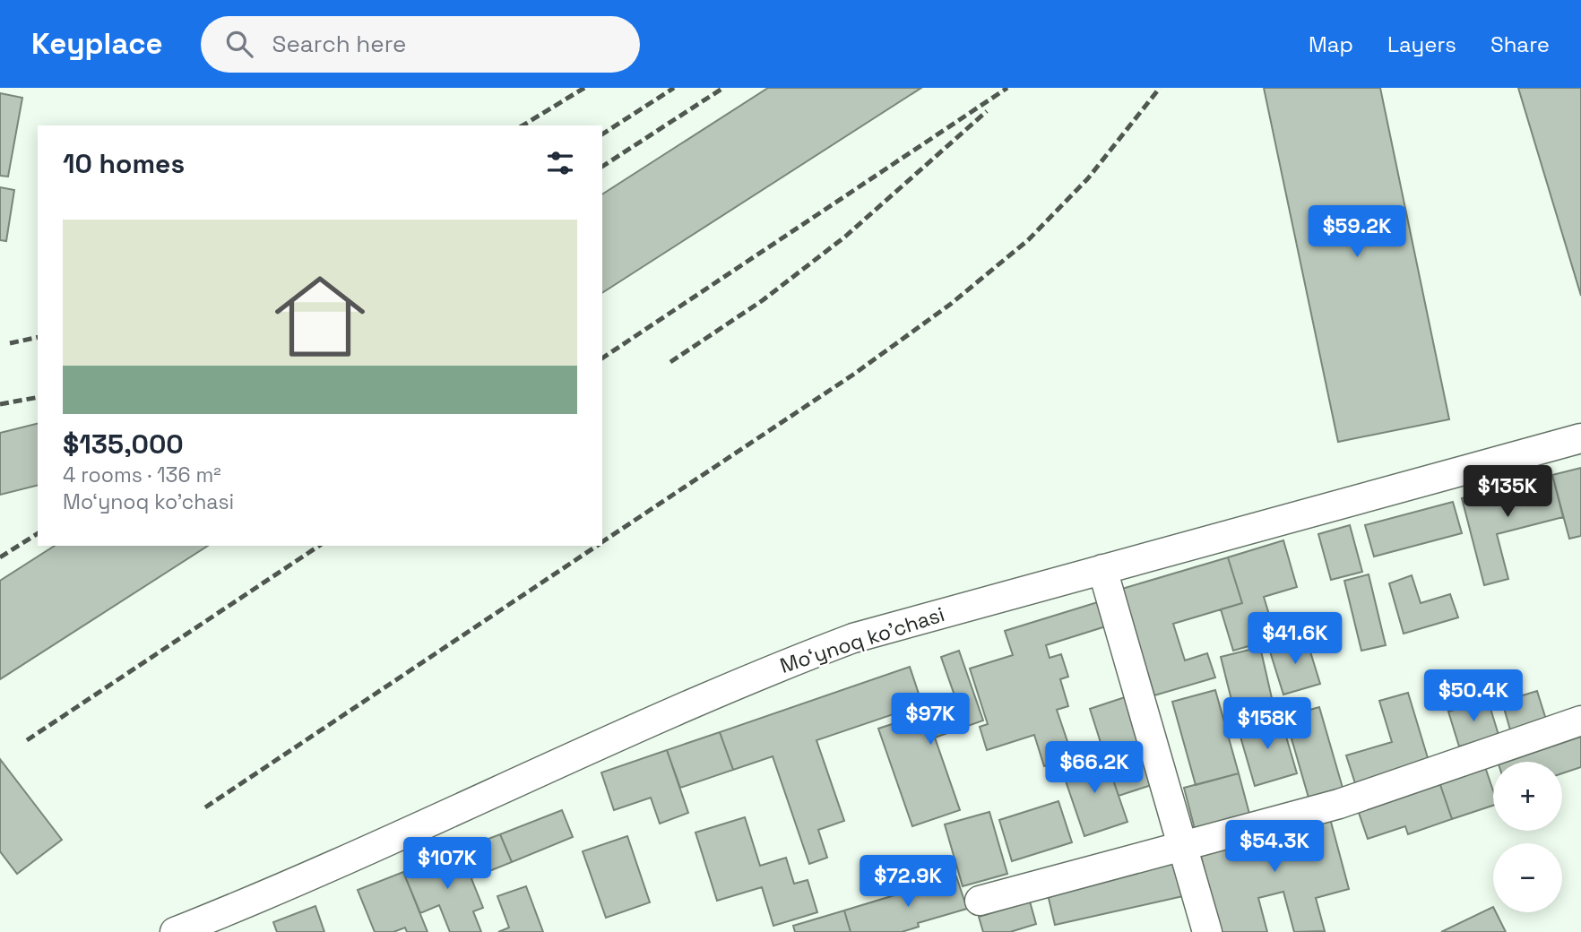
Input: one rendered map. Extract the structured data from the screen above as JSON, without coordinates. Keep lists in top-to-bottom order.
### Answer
{
  "streets": {
    "street": ["Moʻynoq ko'chasi"]
  },
  "page": {
    "header": "Keyplace",
    "search": "Search here",
    "nav": ["Map", "Layers", "Share"],
    "heading": "10 homes",
    "list": [
      {
        "name": "$135,000",
        "note": "4 rooms · 136 m² · Moʻynoq ko'chasi"
      }
    ],
    "price": [
      "$59.2K",
      "$135K",
      "$41.6K",
      "$50.4K",
      "$97K",
      "$158K",
      "$66.2K",
      "$54.3K",
      "$107K",
      "$72.9K"
    ],
    "map_buttons": ["+", "−"]
  }
}
